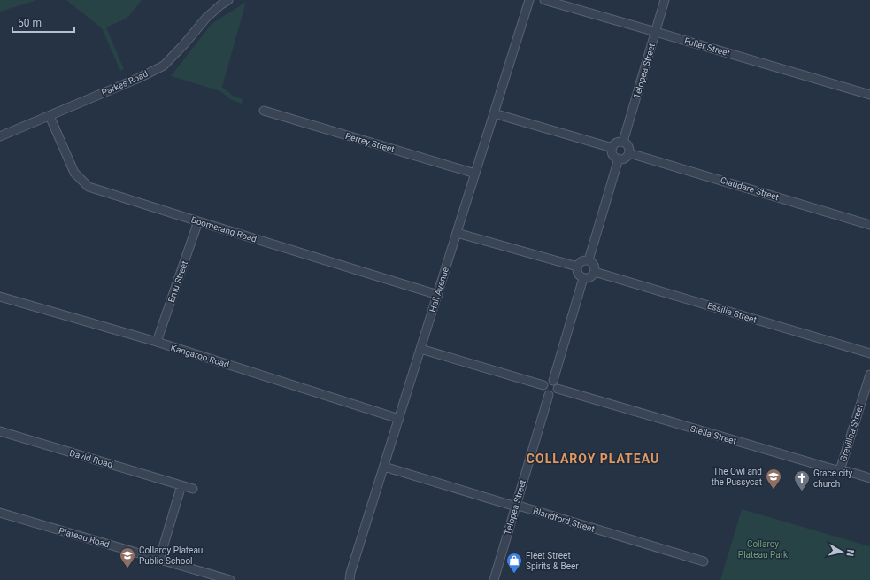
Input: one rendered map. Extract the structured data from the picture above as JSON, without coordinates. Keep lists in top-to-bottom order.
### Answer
{
  "streets": {
    "street": [
      "Fuller Street",
      "Telopea Street",
      "Parkes Road",
      "Perrey Street",
      "Claudare Street",
      "Boomerang Road",
      "Emu Street",
      "Hall Avenue",
      "Essilia Street",
      "Kangaroo Road",
      "Grevillea Street",
      "Stella Street",
      "David Road",
      "Blandford Street",
      "Plateau Road"
    ]
  },
  "crossings": [
    ["Fuller Street", "Telopea Street"],
    ["Telopea Street", "Claudare Street"],
    ["Telopea Street", "Stella Street"],
    ["Telopea Street", "Blandford Street"],
    ["Parkes Road", "Boomerang Road"],
    ["Perrey Street", "Hall Avenue"],
    ["Boomerang Road", "Emu Street"],
    ["Boomerang Road", "Hall Avenue"],
    ["Emu Street", "Kangaroo Road"],
    ["Hall Avenue", "Kangaroo Road"],
    ["Hall Avenue", "Blandford Street"],
    ["Grevillea Street", "Stella Street"]
  ],
  "districts": ["COLLAROY PLATEAU"],
  "parks": ["Collaroy Plateau Park"],
  "places": {
    "school or university": ["The Owl and the Pussycat", "Collaroy Plateau Public School"],
    "church": ["Grace city church"],
    "shop": ["Fleet Street Spirits & Beer"]
  },
  "scale_bar": "50 m",
  "north": "right"
}
